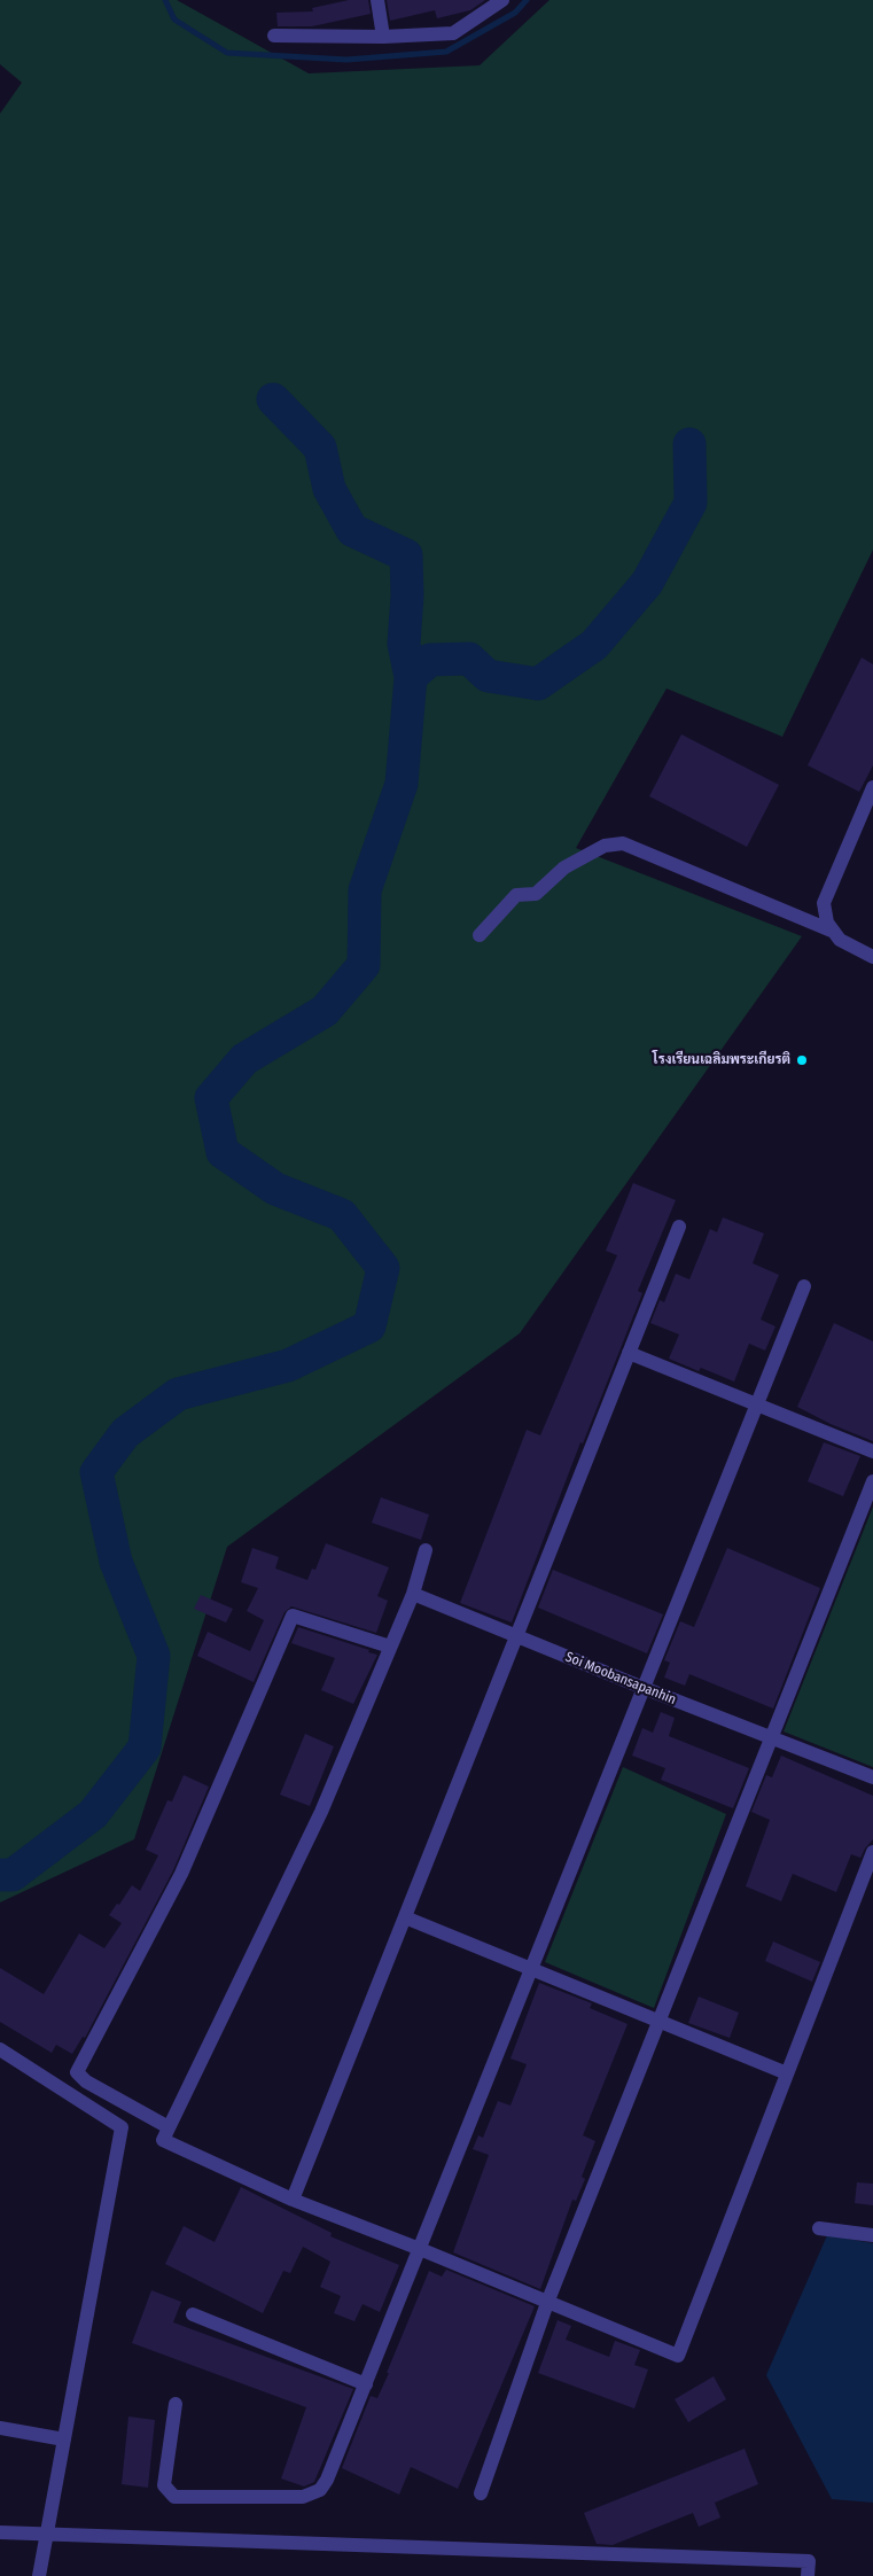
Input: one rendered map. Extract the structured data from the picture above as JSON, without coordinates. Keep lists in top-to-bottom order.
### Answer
{
  "streets": {
    "street": ["Soi Moobansapanhin"]
  },
  "places": ["โรงเรียนเฉลิมพระเกียรติ"]
}
